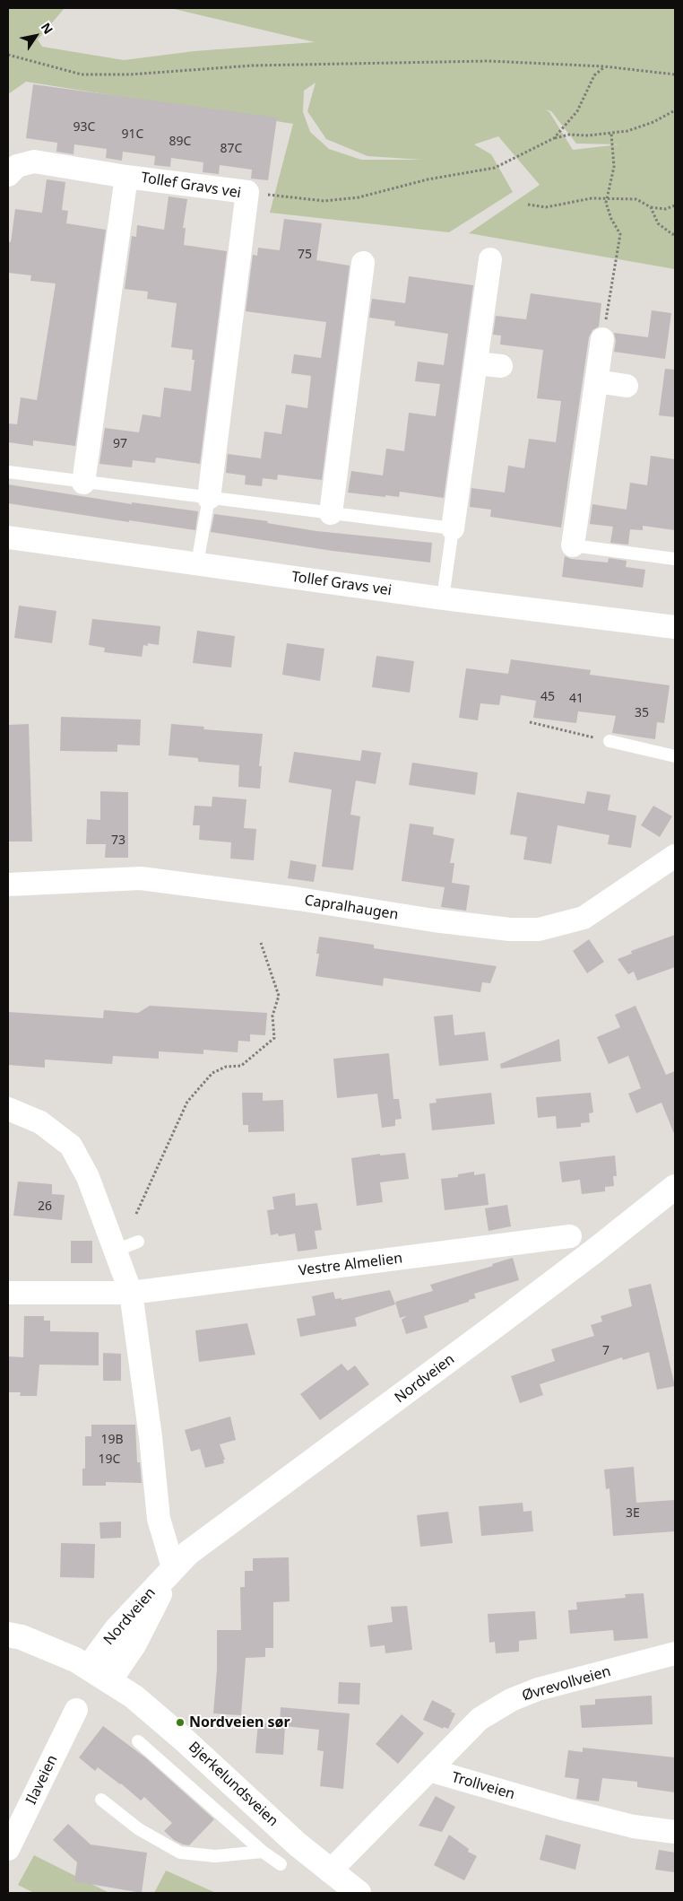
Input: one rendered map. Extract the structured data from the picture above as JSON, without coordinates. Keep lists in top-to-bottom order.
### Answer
{
  "streets": {
    "main road": ["Nordveien", "Bjerkelundsveien"],
    "street": [
      "Tollef Gravs vei",
      "Capralhaugen",
      "Vestre Almelien",
      "Øvrevollveien",
      "Ilaveien",
      "Trollveien"
    ]
  },
  "crossings": [
    ["Nordveien", "Bjerkelundsveien"],
    ["Øvrevollveien", "Trollveien"]
  ],
  "places": ["Nordveien sør"],
  "house_numbers": [
    "93C",
    "91C",
    "89C",
    "87C",
    "75",
    "97",
    "45",
    "41",
    "35",
    "73",
    "26",
    "7",
    "19B",
    "19C",
    "3E"
  ],
  "north": "top right"
}
